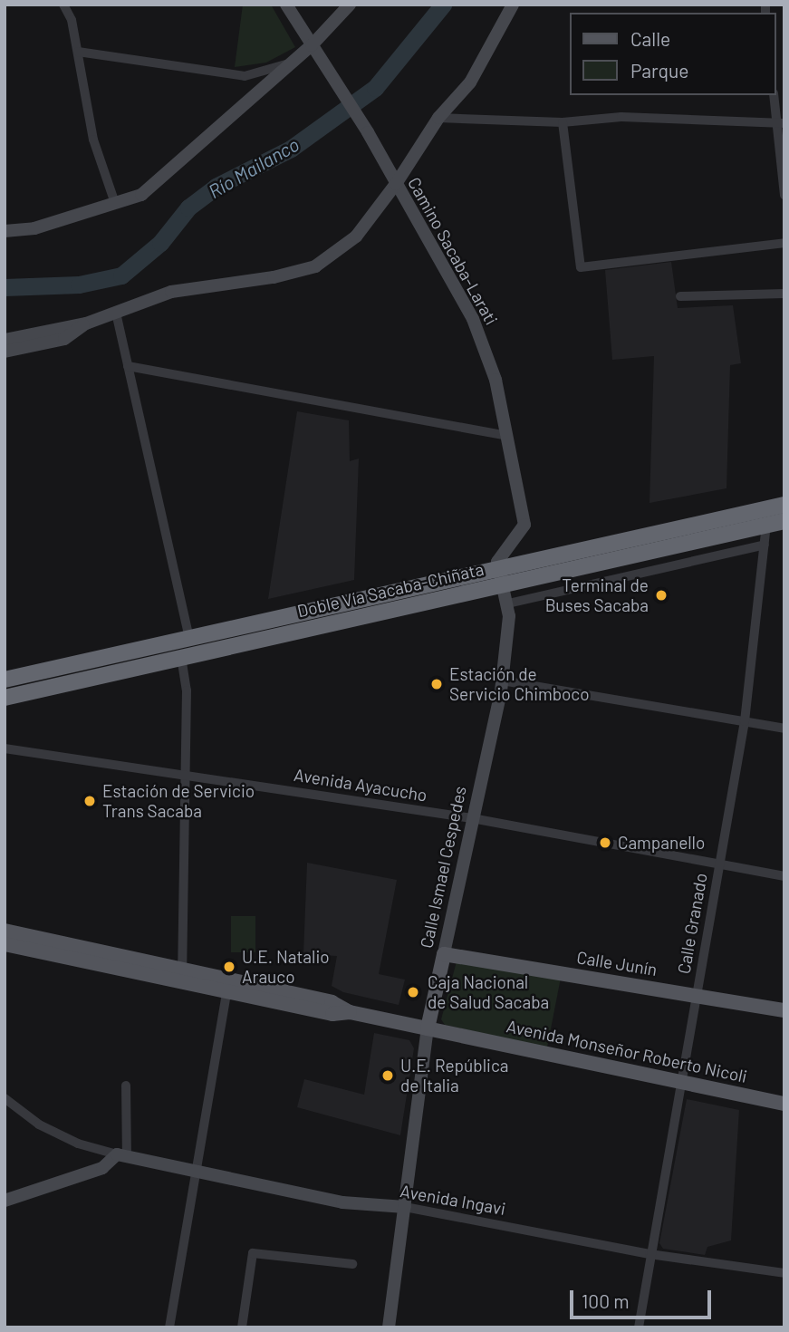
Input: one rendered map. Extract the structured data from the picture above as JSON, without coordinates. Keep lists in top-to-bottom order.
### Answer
{
  "streets": {
    "highway": ["Doble Vía Sacaba-Chiñata"],
    "main road": [
      "Camino Sacaba-Larati",
      "Calle Ismael Cespedes",
      "Calle Junín",
      "Avenida Monseñor Roberto Nicoli",
      "Avenida Ingavi"
    ],
    "street": ["Avenida Ayacucho", "Calle Granado"]
  },
  "crossings": [
    ["Camino Sacaba-Larati", "Doble Vía Sacaba-Chiñata"],
    ["Camino Sacaba-Larati", "Calle Ismael Cespedes"],
    ["Doble Vía Sacaba-Chiñata", "Calle Ismael Cespedes"],
    ["Doble Vía Sacaba-Chiñata", "Calle Granado"],
    ["Avenida Ayacucho", "Calle Ismael Cespedes"],
    ["Avenida Ayacucho", "Calle Granado"],
    ["Calle Ismael Cespedes", "Calle Junín"],
    ["Calle Ismael Cespedes", "Avenida Monseñor Roberto Nicoli"],
    ["Calle Ismael Cespedes", "Avenida Ingavi"],
    ["Calle Granado", "Calle Junín"],
    ["Calle Granado", "Avenida Monseñor Roberto Nicoli"],
    ["Calle Granado", "Avenida Ingavi"]
  ],
  "water": ["Río Mailanco"],
  "places": [
    "Terminal de Buses Sacaba",
    "Estación de Servicio Chimboco",
    "Estación de Servicio Trans Sacaba",
    "Campanello",
    "U.E. Natalio Arauco",
    "Caja Nacional de Salud Sacaba",
    "U.E. República de Italia"
  ],
  "legend": ["Calle", "Parque"],
  "scale_bar": "100 m"
}
